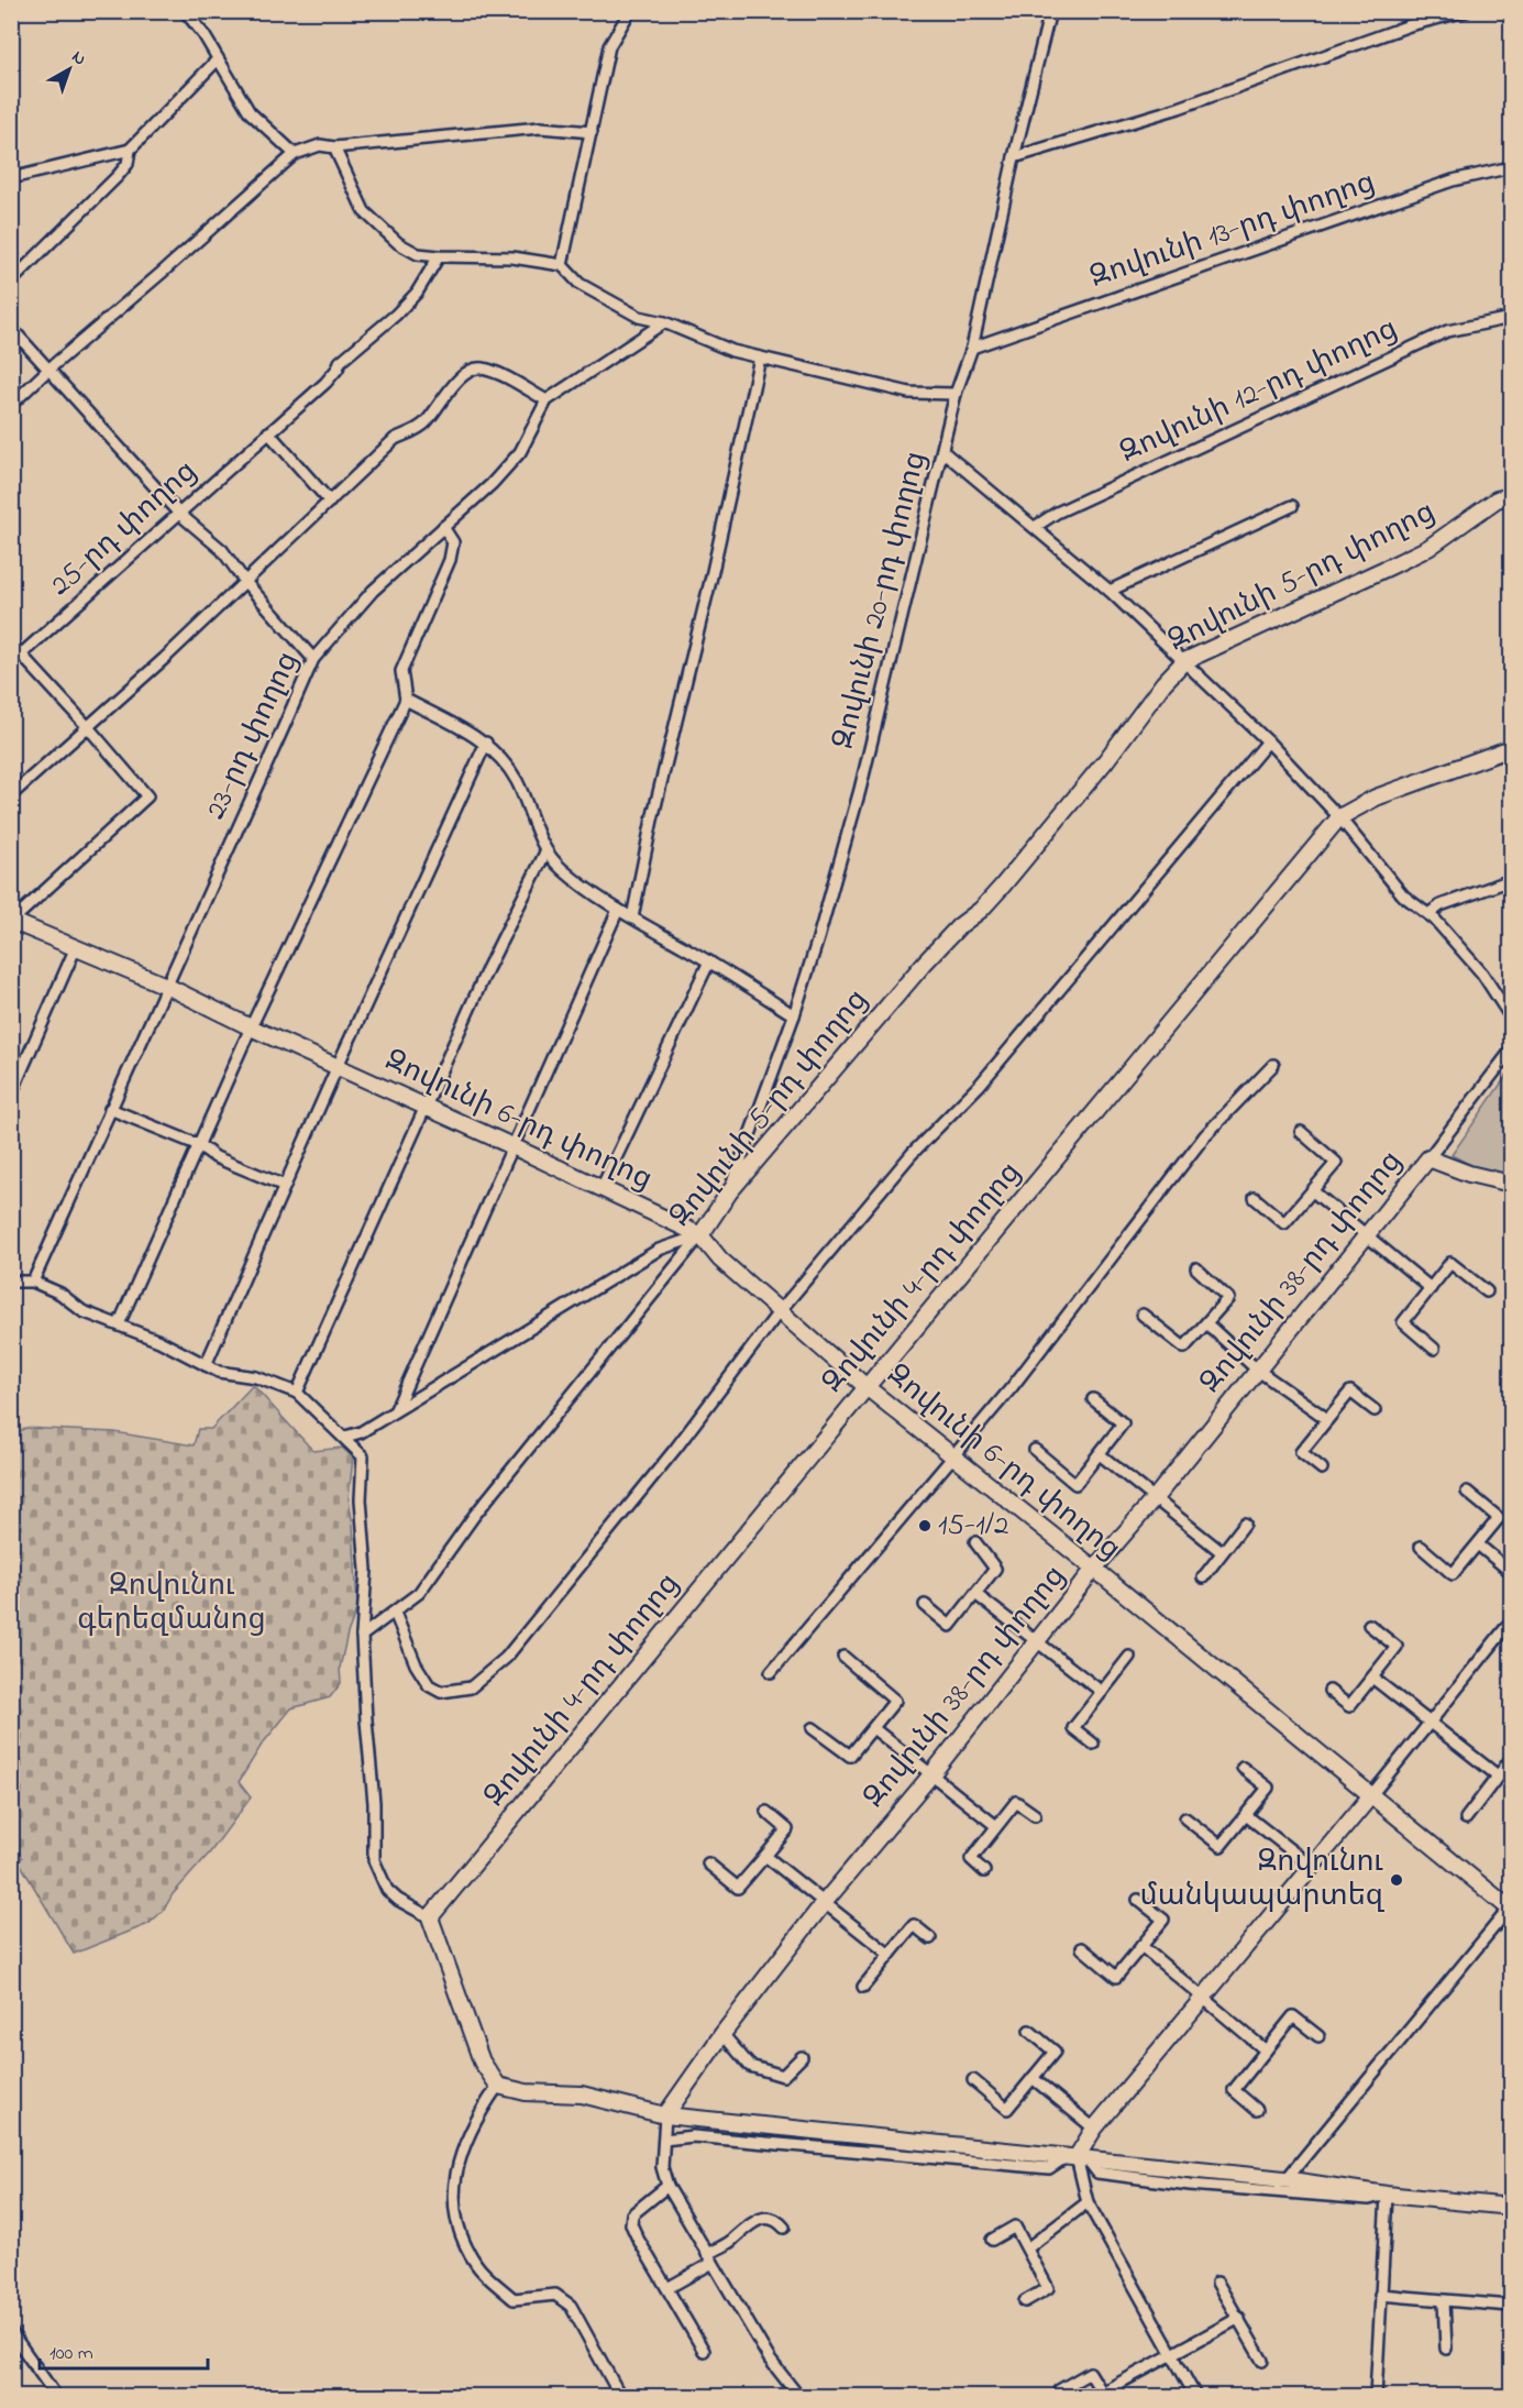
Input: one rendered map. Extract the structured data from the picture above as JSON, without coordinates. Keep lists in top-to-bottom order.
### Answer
{
  "streets": {
    "street": [
      "Զովունի 13-րդ փողոց",
      "Զովունի 12-րդ փողոց",
      "25-րդ փողոց",
      "Զովունի 5-րդ փողոց",
      "Զովունի 20-րդ փողոց",
      "23-րդ փողոց",
      "Զովունի 6-րդ փողոց",
      "Զովունի 38-րդ փողոց",
      "Զովունի 4-րդ փողոց"
    ]
  },
  "crossings": [
    ["Զովունի 13-րդ փողոց", "Զովունի 20-րդ փողոց"],
    ["Զովունի 5-րդ փողոց", "Զովունի 20-րդ փողոց"],
    ["Զովունի 5-րդ փողոց", "Զովունի 6-րդ փողոց"],
    ["23-րդ փողոց", "Զովունի 6-րդ փողոց"],
    ["Զովունի 6-րդ փողոց", "Զովունի 38-րդ փողոց"],
    ["Զովունի 6-րդ փողոց", "Զովունի 4-րդ փողոց"]
  ],
  "parks": ["Զովունու գերեզմանոց"],
  "places": ["15-1/2", "Զովունու մանկապարտեզ"],
  "scale_bar": "100 m",
  "north": "top right"
}
